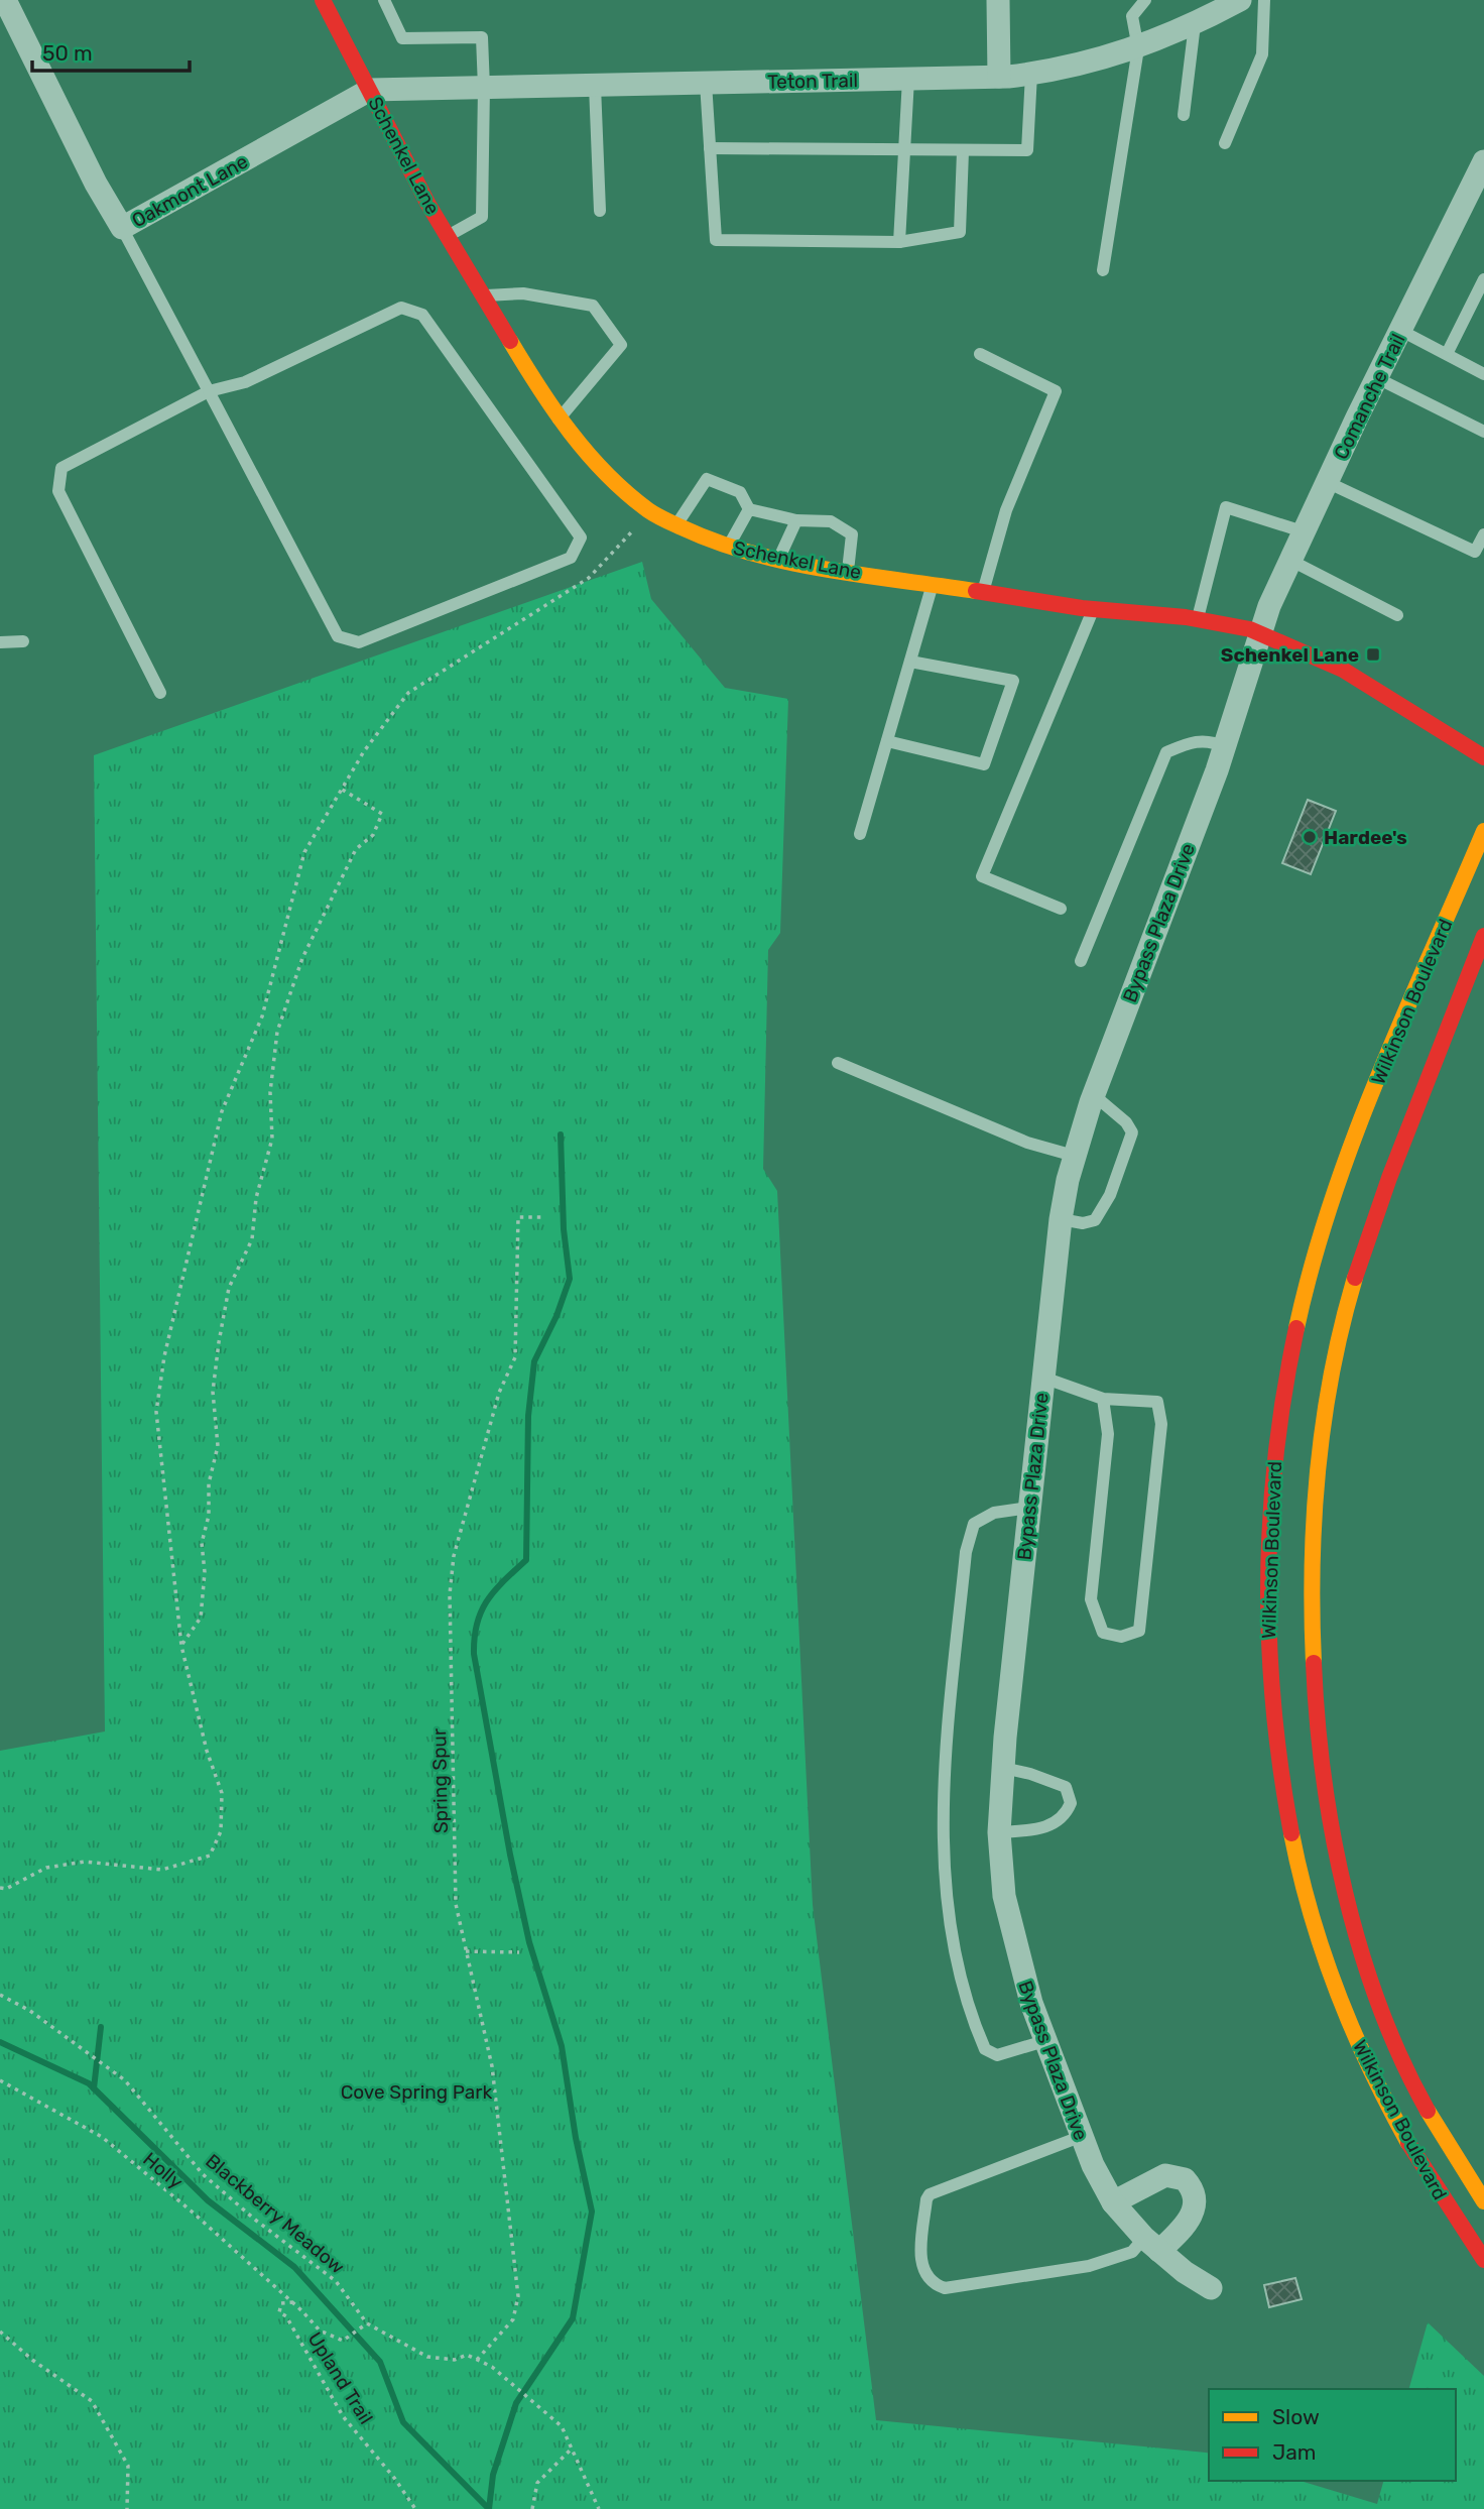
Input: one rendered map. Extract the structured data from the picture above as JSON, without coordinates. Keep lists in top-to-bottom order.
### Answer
{
  "streets": {
    "main road": ["Schenkel Lane", "Wilkinson Boulevard"],
    "street": [
      "Teton Trail",
      "Oakmont Lane",
      "Comanche Trail",
      "Bypass Plaza Drive"
    ],
    "path": [
      "Spring Spur",
      "Holly",
      "Blackberry Meadow",
      "Upland Trail"
    ]
  },
  "crossings": [
    ["Teton Trail", "Schenkel Lane"],
    ["Teton Trail", "Oakmont Lane"],
    ["Schenkel Lane", "Oakmont Lane"],
    ["Schenkel Lane", "Comanche Trail"],
    ["Schenkel Lane", "Bypass Plaza Drive"],
    ["Comanche Trail", "Bypass Plaza Drive"],
    ["Holly", "Blackberry Meadow"],
    ["Holly", "Upland Trail"]
  ],
  "parks": ["Cove Spring Park"],
  "places": {
    "transit": ["Schenkel Lane"],
    "other": ["Hardee's"]
  },
  "legend": ["Slow", "Jam"],
  "scale_bar": "50 m"
}
